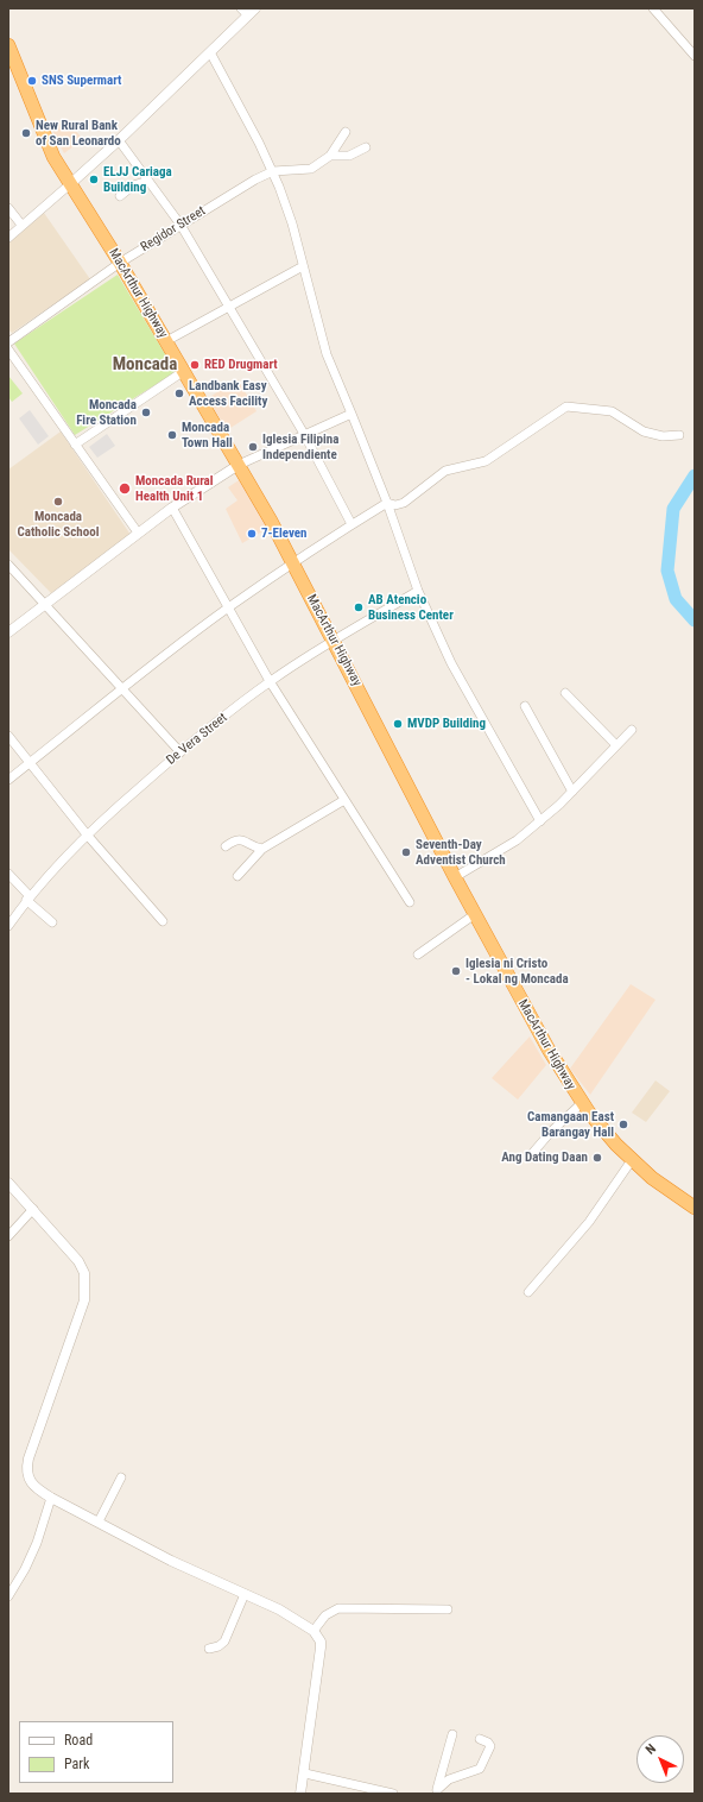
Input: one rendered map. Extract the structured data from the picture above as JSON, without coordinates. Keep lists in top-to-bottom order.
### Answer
{
  "streets": {
    "highway": ["MacArthur Highway"],
    "street": ["Regidor Street", "De Vera Street"]
  },
  "crossings": [
    ["Regidor Street", "MacArthur Highway"],
    ["MacArthur Highway", "De Vera Street"]
  ],
  "districts": ["Moncada"],
  "places": [
    "SNS Supermart",
    "New Rural Bank of San Leonardo",
    "ELJJ Cariaga Building",
    "RED Drugmart",
    "Landbank Easy Access Facility",
    "Moncada Fire Station",
    "Moncada Town Hall",
    "Iglesia Filipina Independiente",
    "Moncada Rural Health Unit 1",
    "Moncada Catholic School",
    "7-Eleven",
    "AB Atencio Business Center",
    "MVDP Building",
    "Seventh-Day Adventist Church",
    "Iglesia ni Cristo - Lokal ng Moncada",
    "Camangaan East Barangay Hall",
    "Ang Dating Daan"
  ],
  "legend": ["Road", "Park"],
  "north": "top left"
}
